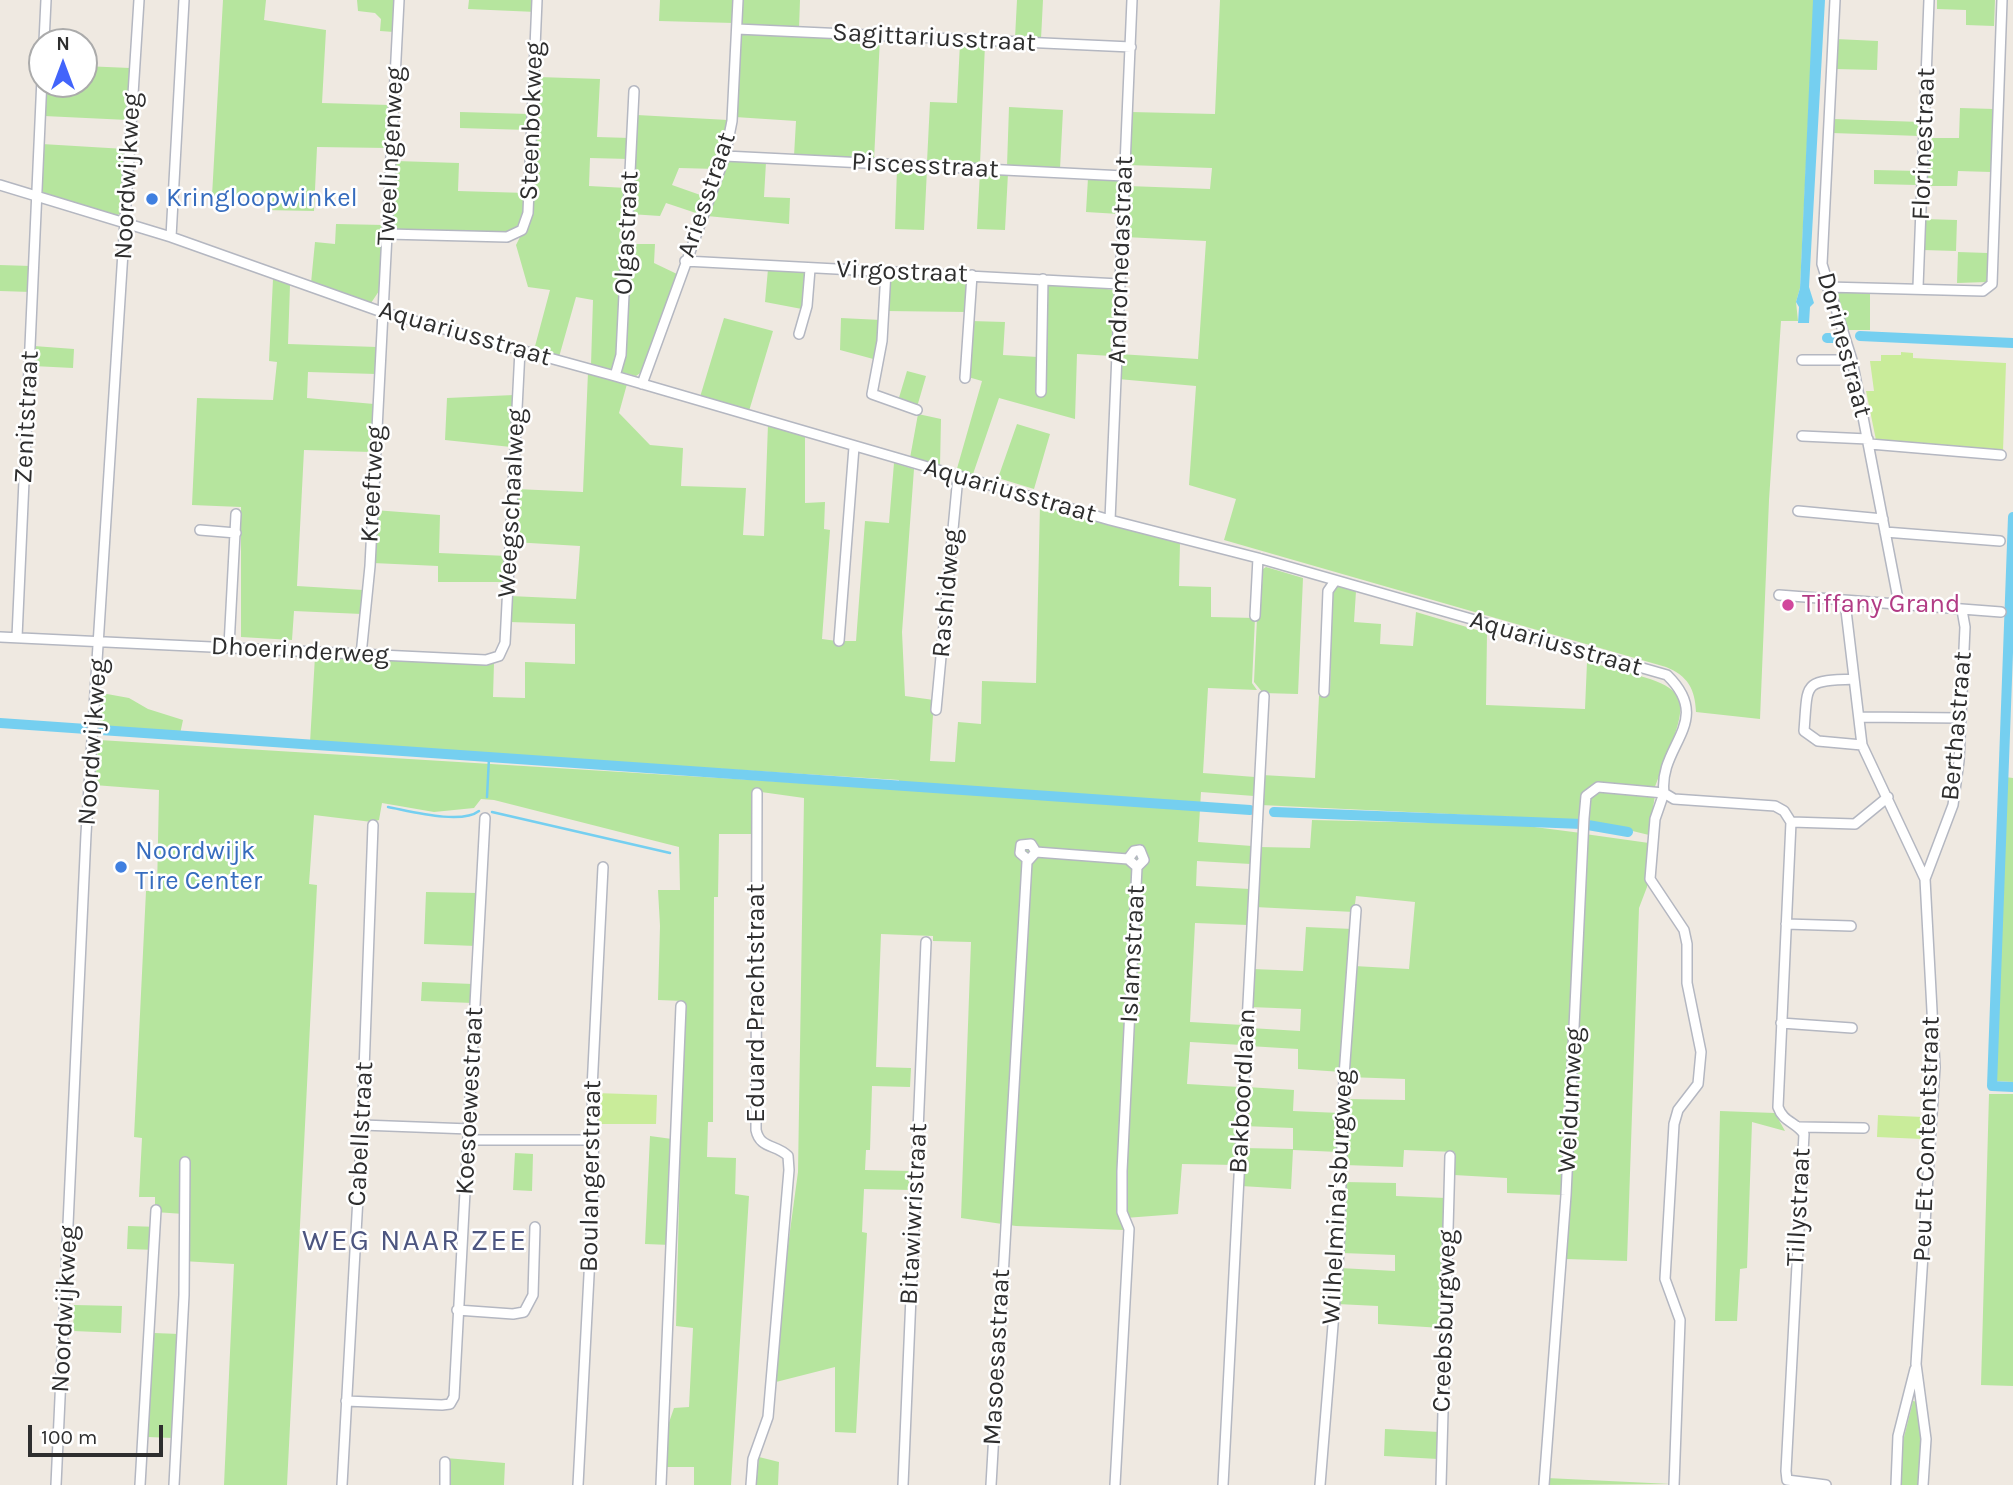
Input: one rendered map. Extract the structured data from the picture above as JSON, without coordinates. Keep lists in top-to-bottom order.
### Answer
{
  "streets": {
    "street": [
      "Sagittariusstraat",
      "Steenbokweg",
      "Florinestraat",
      "Tweelingenweg",
      "Piscesstraat",
      "Noordwijkweg",
      "Ariesstraat",
      "Olgastraat",
      "Andromedastraat",
      "Virgostraat",
      "Aquariusstraat",
      "Dorinestraat",
      "Zenitstraat",
      "Kreeftweg",
      "Weegschaalweg",
      "Rashidweg",
      "Dhoerinderweg",
      "Berthastraat",
      "Islamstraat",
      "Eduard Prachtstraat",
      "Bakboordlaan",
      "Weidumweg",
      "Koesoewestraat",
      "Cabellstraat",
      "Peu Et Contentstraat",
      "Boulangerstraat",
      "Wilhelmina'sburgweg",
      "Tillystraat",
      "Bitawiwristraat",
      "Creebsburgweg",
      "Masoesastraat"
    ]
  },
  "crossings": [
    ["Sagittariusstraat", "Ariesstraat"],
    ["Sagittariusstraat", "Andromedastraat"],
    ["Steenbokweg", "Tweelingenweg"],
    ["Tweelingenweg", "Aquariusstraat"],
    ["Tweelingenweg", "Kreeftweg"],
    ["Piscesstraat", "Ariesstraat"],
    ["Piscesstraat", "Andromedastraat"],
    ["Noordwijkweg", "Aquariusstraat"],
    ["Noordwijkweg", "Dhoerinderweg"],
    ["Ariesstraat", "Virgostraat"],
    ["Ariesstraat", "Aquariusstraat"],
    ["Olgastraat", "Aquariusstraat"],
    ["Andromedastraat", "Virgostraat"],
    ["Andromedastraat", "Aquariusstraat"],
    ["Aquariusstraat", "Zenitstraat"],
    ["Aquariusstraat", "Kreeftweg"],
    ["Aquariusstraat", "Weegschaalweg"],
    ["Aquariusstraat", "Rashidweg"],
    ["Aquariusstraat", "Weidumweg"],
    ["Zenitstraat", "Dhoerinderweg"],
    ["Kreeftweg", "Dhoerinderweg"],
    ["Weegschaalweg", "Dhoerinderweg"],
    ["Berthastraat", "Peu Et Contentstraat"],
    ["Koesoewestraat", "Cabellstraat"]
  ],
  "districts": ["WEG NAAR ZEE"],
  "places": ["Kringloopwinkel", "Tiffany Grand", "Noordwijk Tire Center"],
  "scale_bar": "100 m",
  "north": "top"
}
